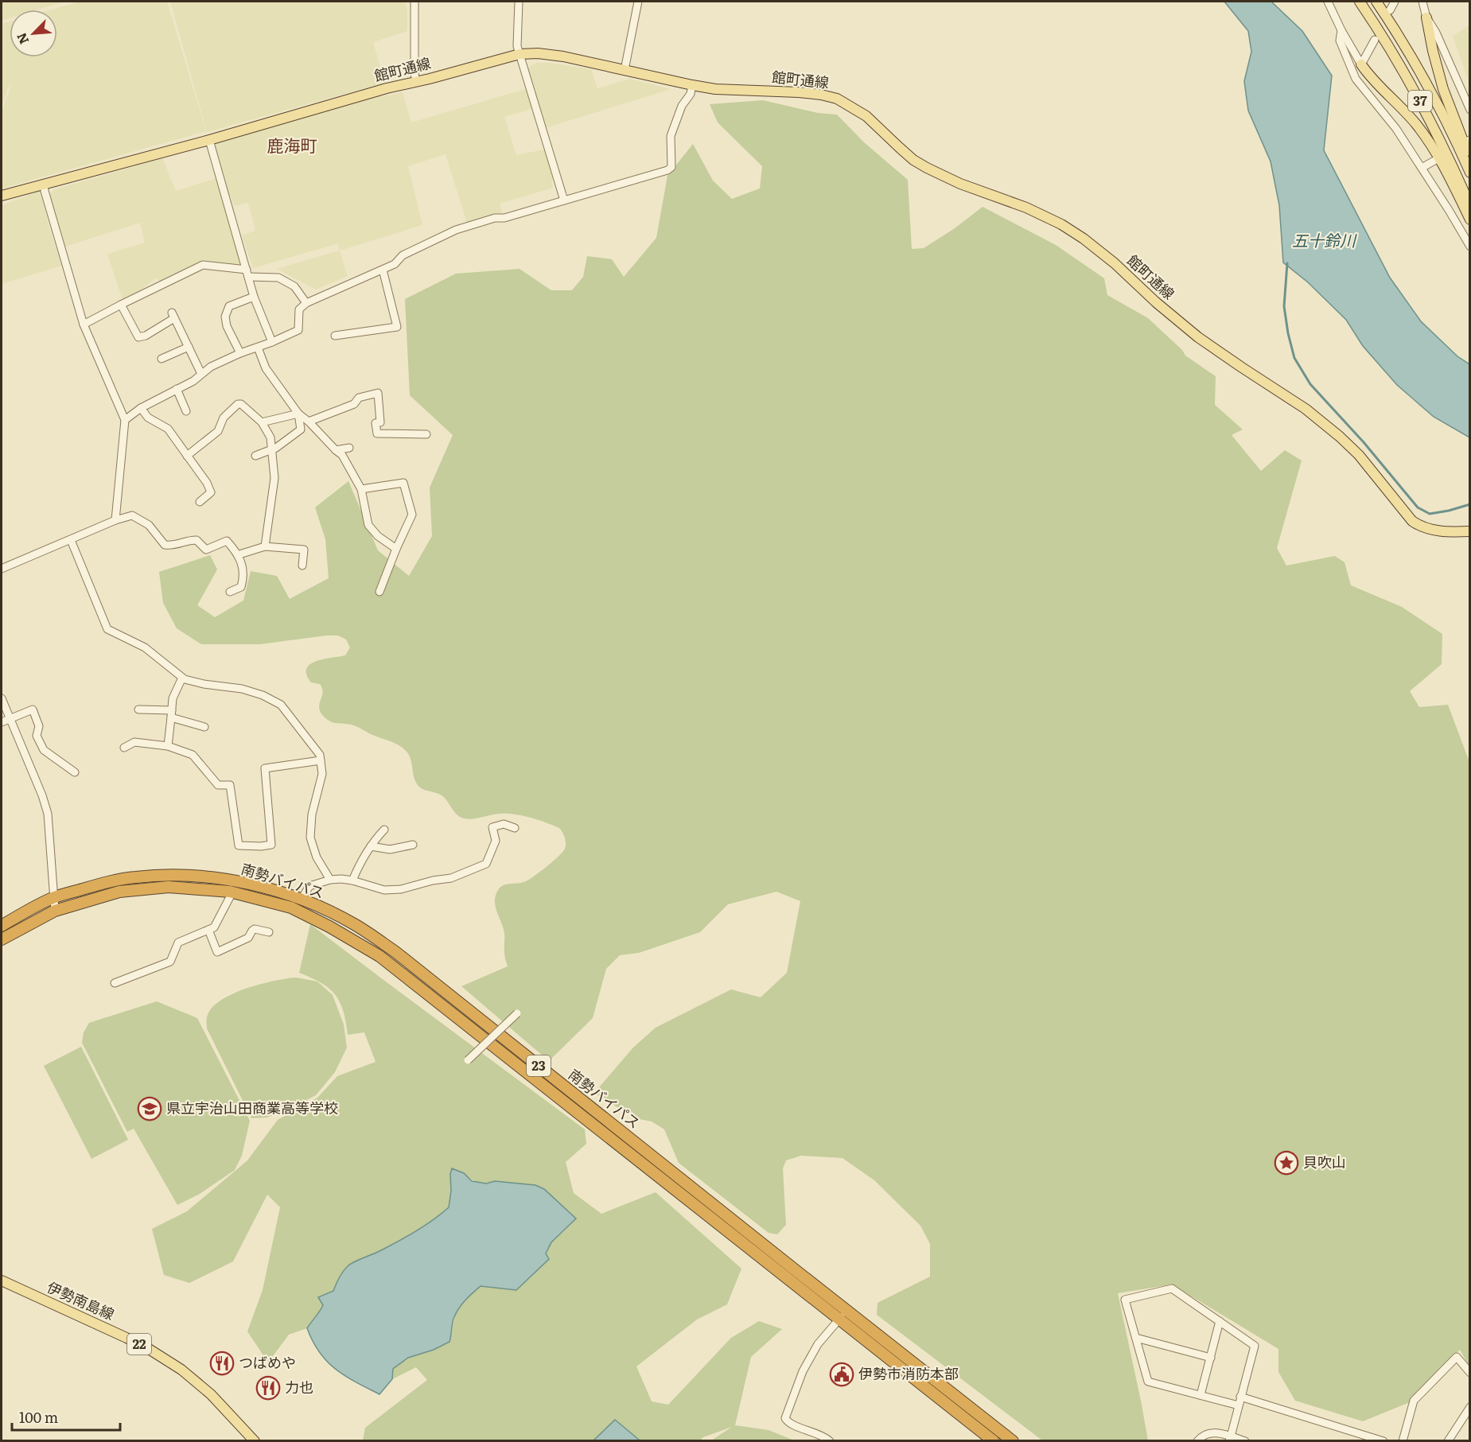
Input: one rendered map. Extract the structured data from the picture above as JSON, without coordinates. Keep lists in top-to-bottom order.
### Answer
{
  "streets": {
    "highway": ["南勢バイパス", "23"],
    "main road": [
      "館町通線",
      "37",
      "伊勢南島線",
      "22"
    ]
  },
  "districts": ["鹿海町"],
  "water": ["五十鈴川"],
  "places": {
    "school or university": ["県立宇治山田商業高等学校"],
    "place": ["貝吹山"],
    "restaurant": ["つばめや", "力也"],
    "public building": ["伊勢市消防本部"]
  },
  "scale_bar": "100 m",
  "north": "bottom left"
}
